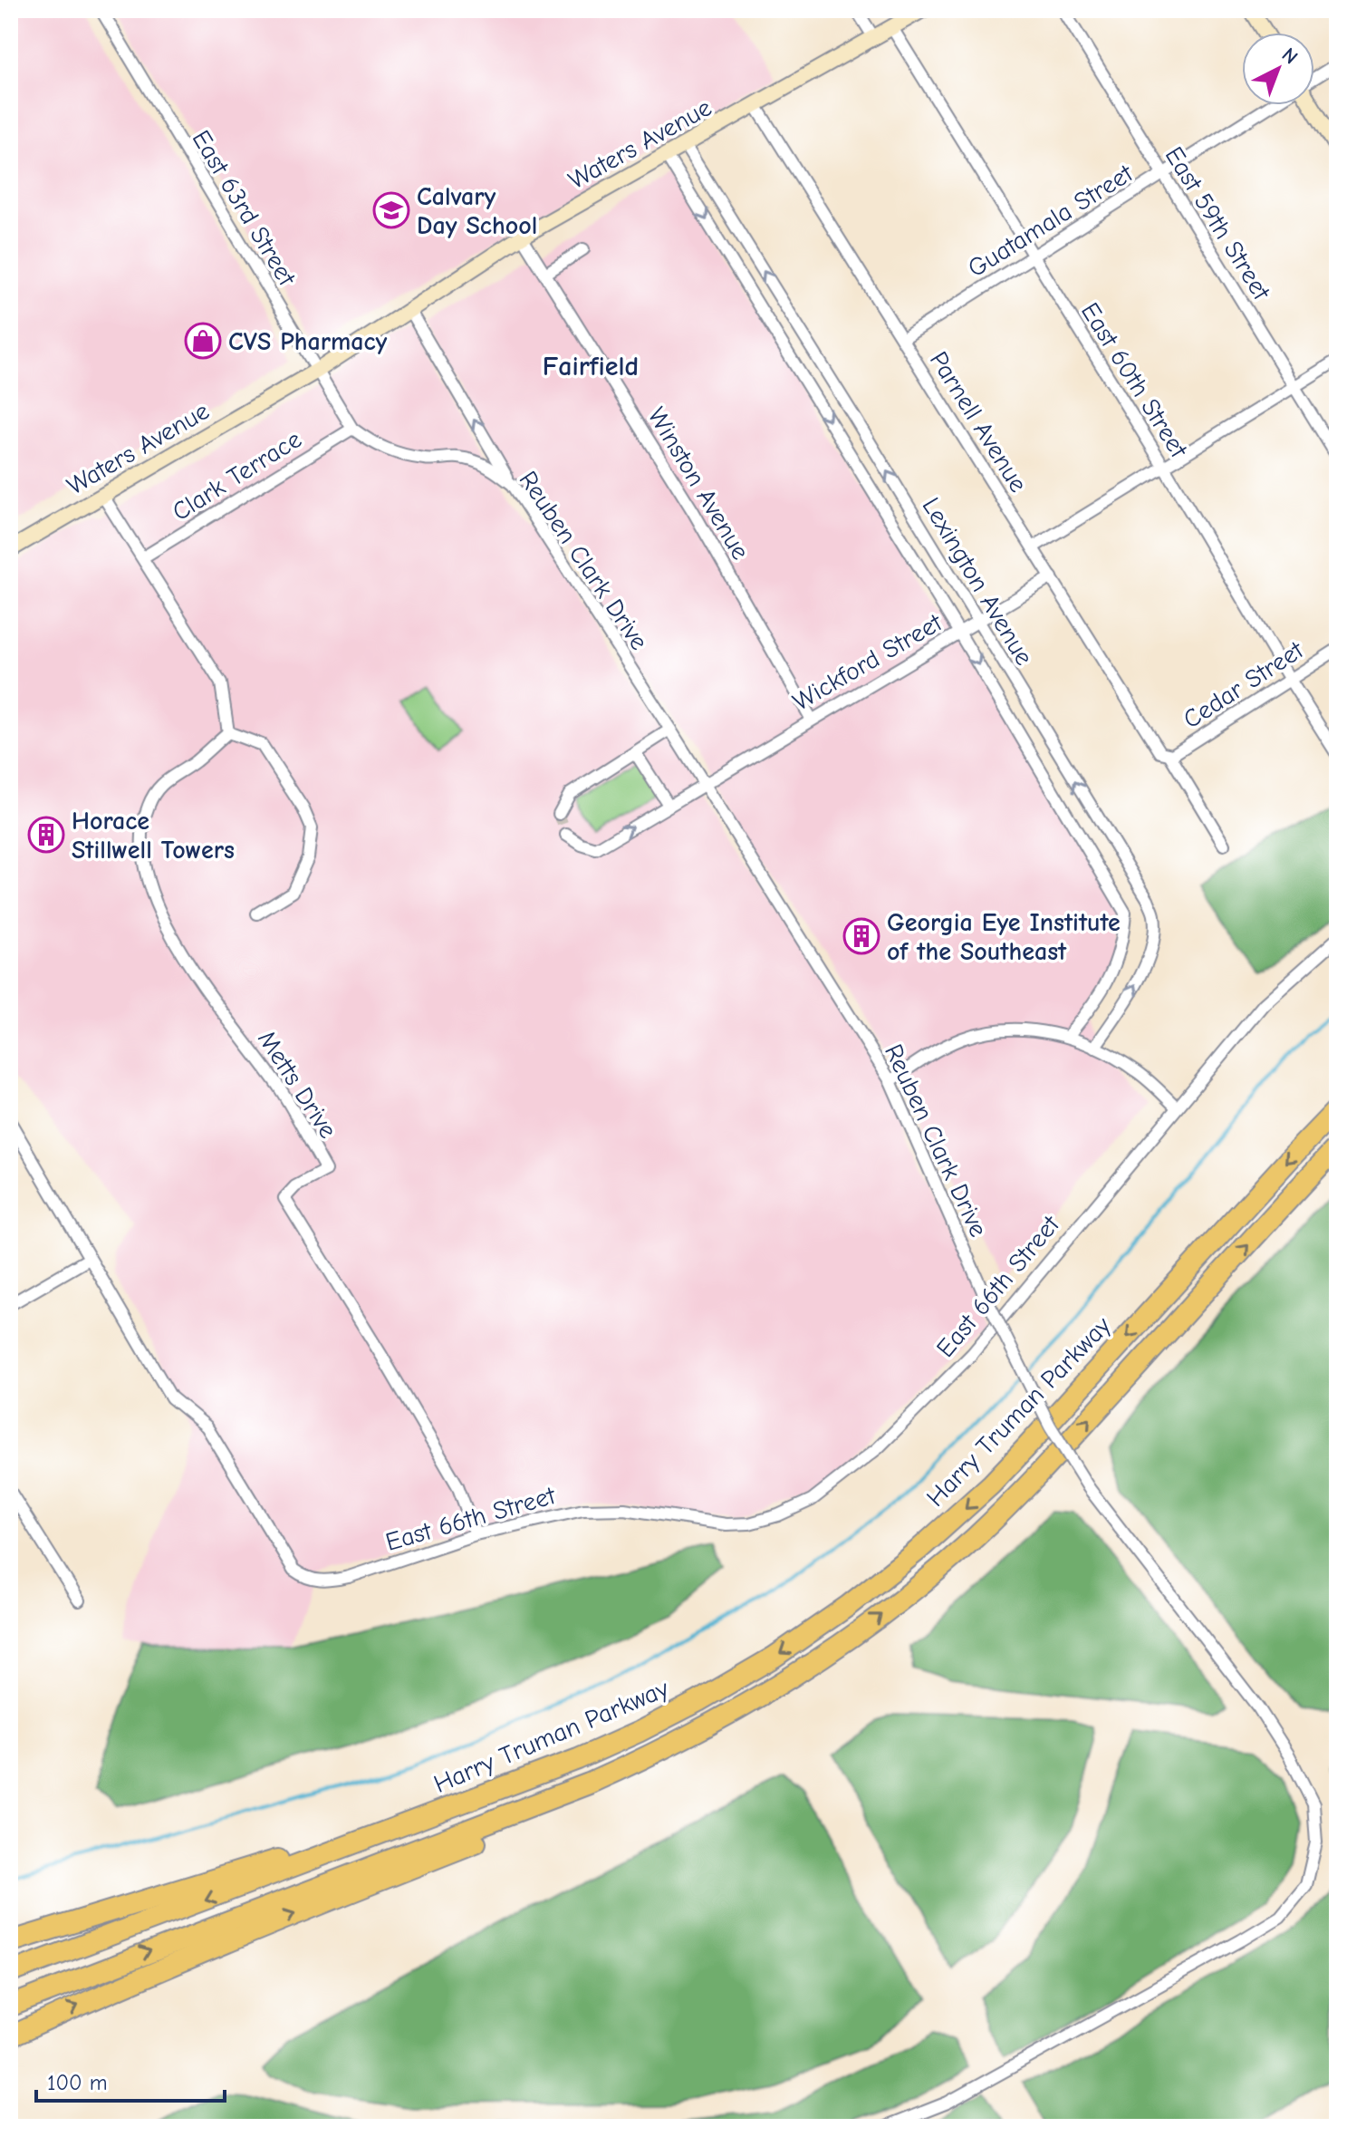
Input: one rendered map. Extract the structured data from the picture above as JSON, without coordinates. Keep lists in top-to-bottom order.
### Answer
{
  "streets": {
    "highway": ["Harry Truman Parkway"],
    "main road": ["Waters Avenue"],
    "street": [
      "East 63rd Street",
      "Guatamala Street",
      "East 59th Street",
      "East 60th Street",
      "Parnell Avenue",
      "Clark Terrace",
      "Winston Avenue",
      "Reuben Clark Drive",
      "Lexington Avenue",
      "Wickford Street",
      "Cedar Street",
      "Metts Drive",
      "East 66th Street"
    ]
  },
  "crossings": [
    ["Waters Avenue", "East 63rd Street"],
    ["Waters Avenue", "East 60th Street"],
    ["Waters Avenue", "Parnell Avenue"],
    ["Waters Avenue", "Winston Avenue"],
    ["Waters Avenue", "Lexington Avenue"],
    ["East 63rd Street", "Clark Terrace"],
    ["East 63rd Street", "Reuben Clark Drive"],
    ["Guatamala Street", "East 59th Street"],
    ["Guatamala Street", "East 60th Street"],
    ["Guatamala Street", "Parnell Avenue"],
    ["East 60th Street", "Cedar Street"],
    ["Parnell Avenue", "Wickford Street"],
    ["Parnell Avenue", "Cedar Street"],
    ["Clark Terrace", "Reuben Clark Drive"],
    ["Winston Avenue", "Wickford Street"],
    ["Reuben Clark Drive", "Wickford Street"],
    ["Lexington Avenue", "Wickford Street"],
    ["Metts Drive", "East 66th Street"]
  ],
  "districts": ["Fairfield"],
  "places": {
    "school or university": ["Calvary Day School"],
    "shop": ["CVS Pharmacy"],
    "building": ["Horace Stillwell Towers", "Georgia Eye Institute of the Southeast"]
  },
  "scale_bar": "100 m",
  "north": "top right"
}
